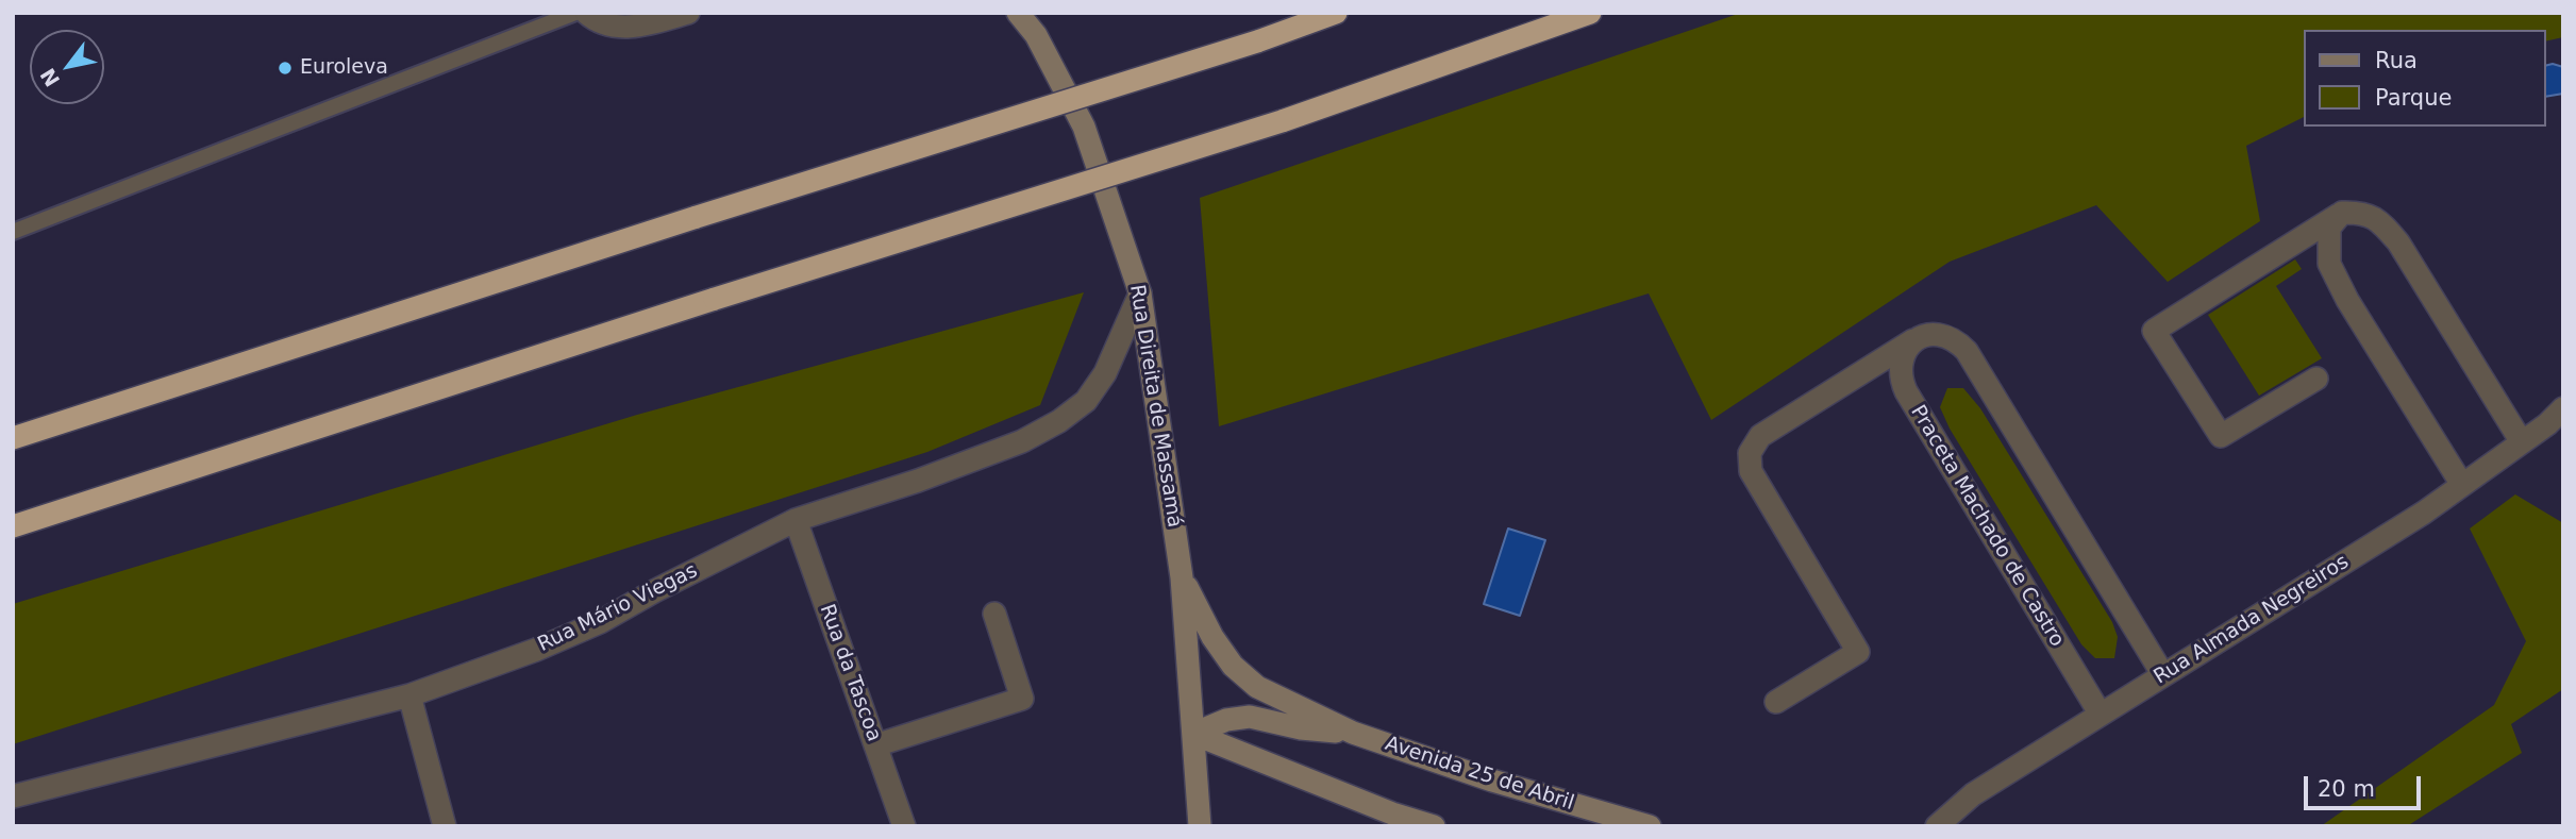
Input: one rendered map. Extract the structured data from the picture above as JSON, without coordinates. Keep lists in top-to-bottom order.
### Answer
{
  "streets": {
    "main road": ["Rua Direita de Massamá", "Avenida 25 de Abril"],
    "street": [
      "Praceta Machado de Castro",
      "Rua Mário Viegas",
      "Rua Almada Negreiros",
      "Rua da Tascoa"
    ]
  },
  "crossings": [
    ["Rua Direita de Massamá", "Rua Mário Viegas"],
    ["Rua Direita de Massamá", "Avenida 25 de Abril"],
    ["Praceta Machado de Castro", "Rua Almada Negreiros"],
    ["Rua Mário Viegas", "Rua da Tascoa"]
  ],
  "places": ["Euroleva"],
  "legend": ["Rua", "Parque"],
  "scale_bar": "20 m",
  "north": "bottom left"
}
